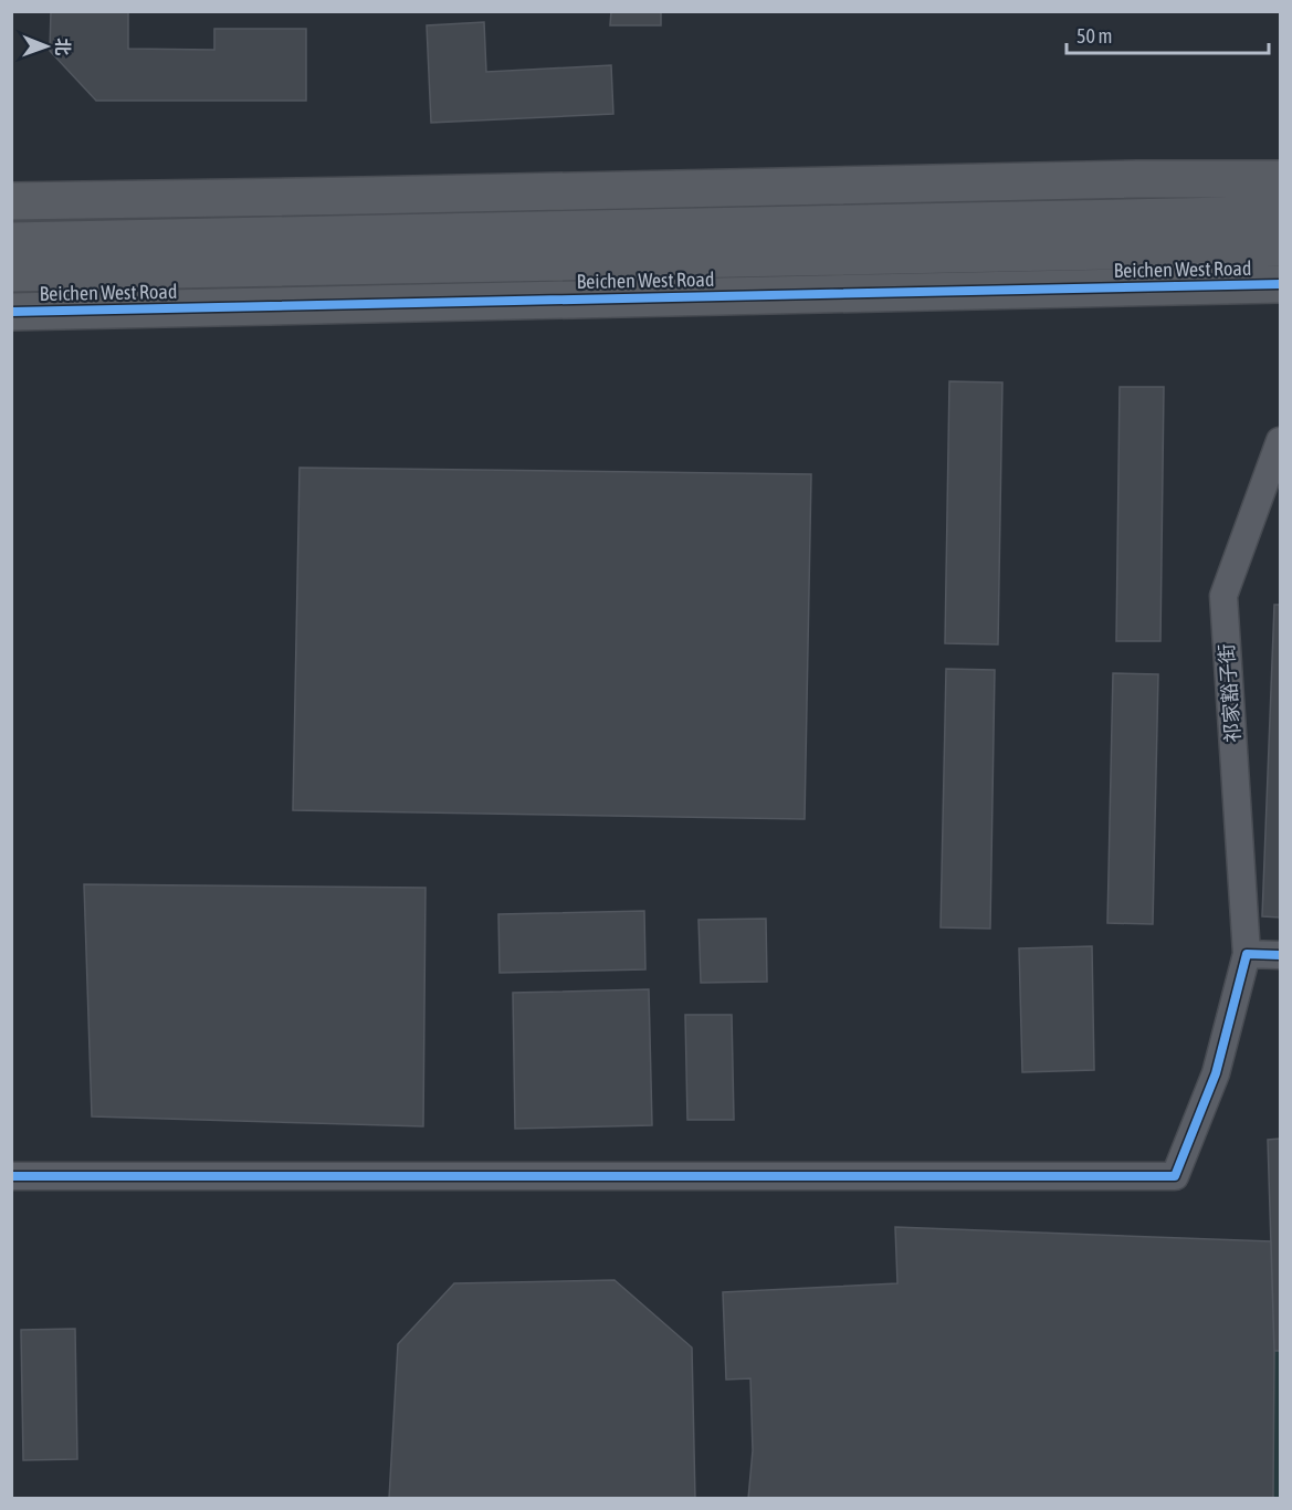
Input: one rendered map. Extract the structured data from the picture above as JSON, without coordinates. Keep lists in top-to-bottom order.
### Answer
{
  "streets": {
    "main road": ["Beichen West Road"],
    "street": ["祁家豁子街"]
  },
  "scale_bar": "50 m",
  "north": "right"
}
